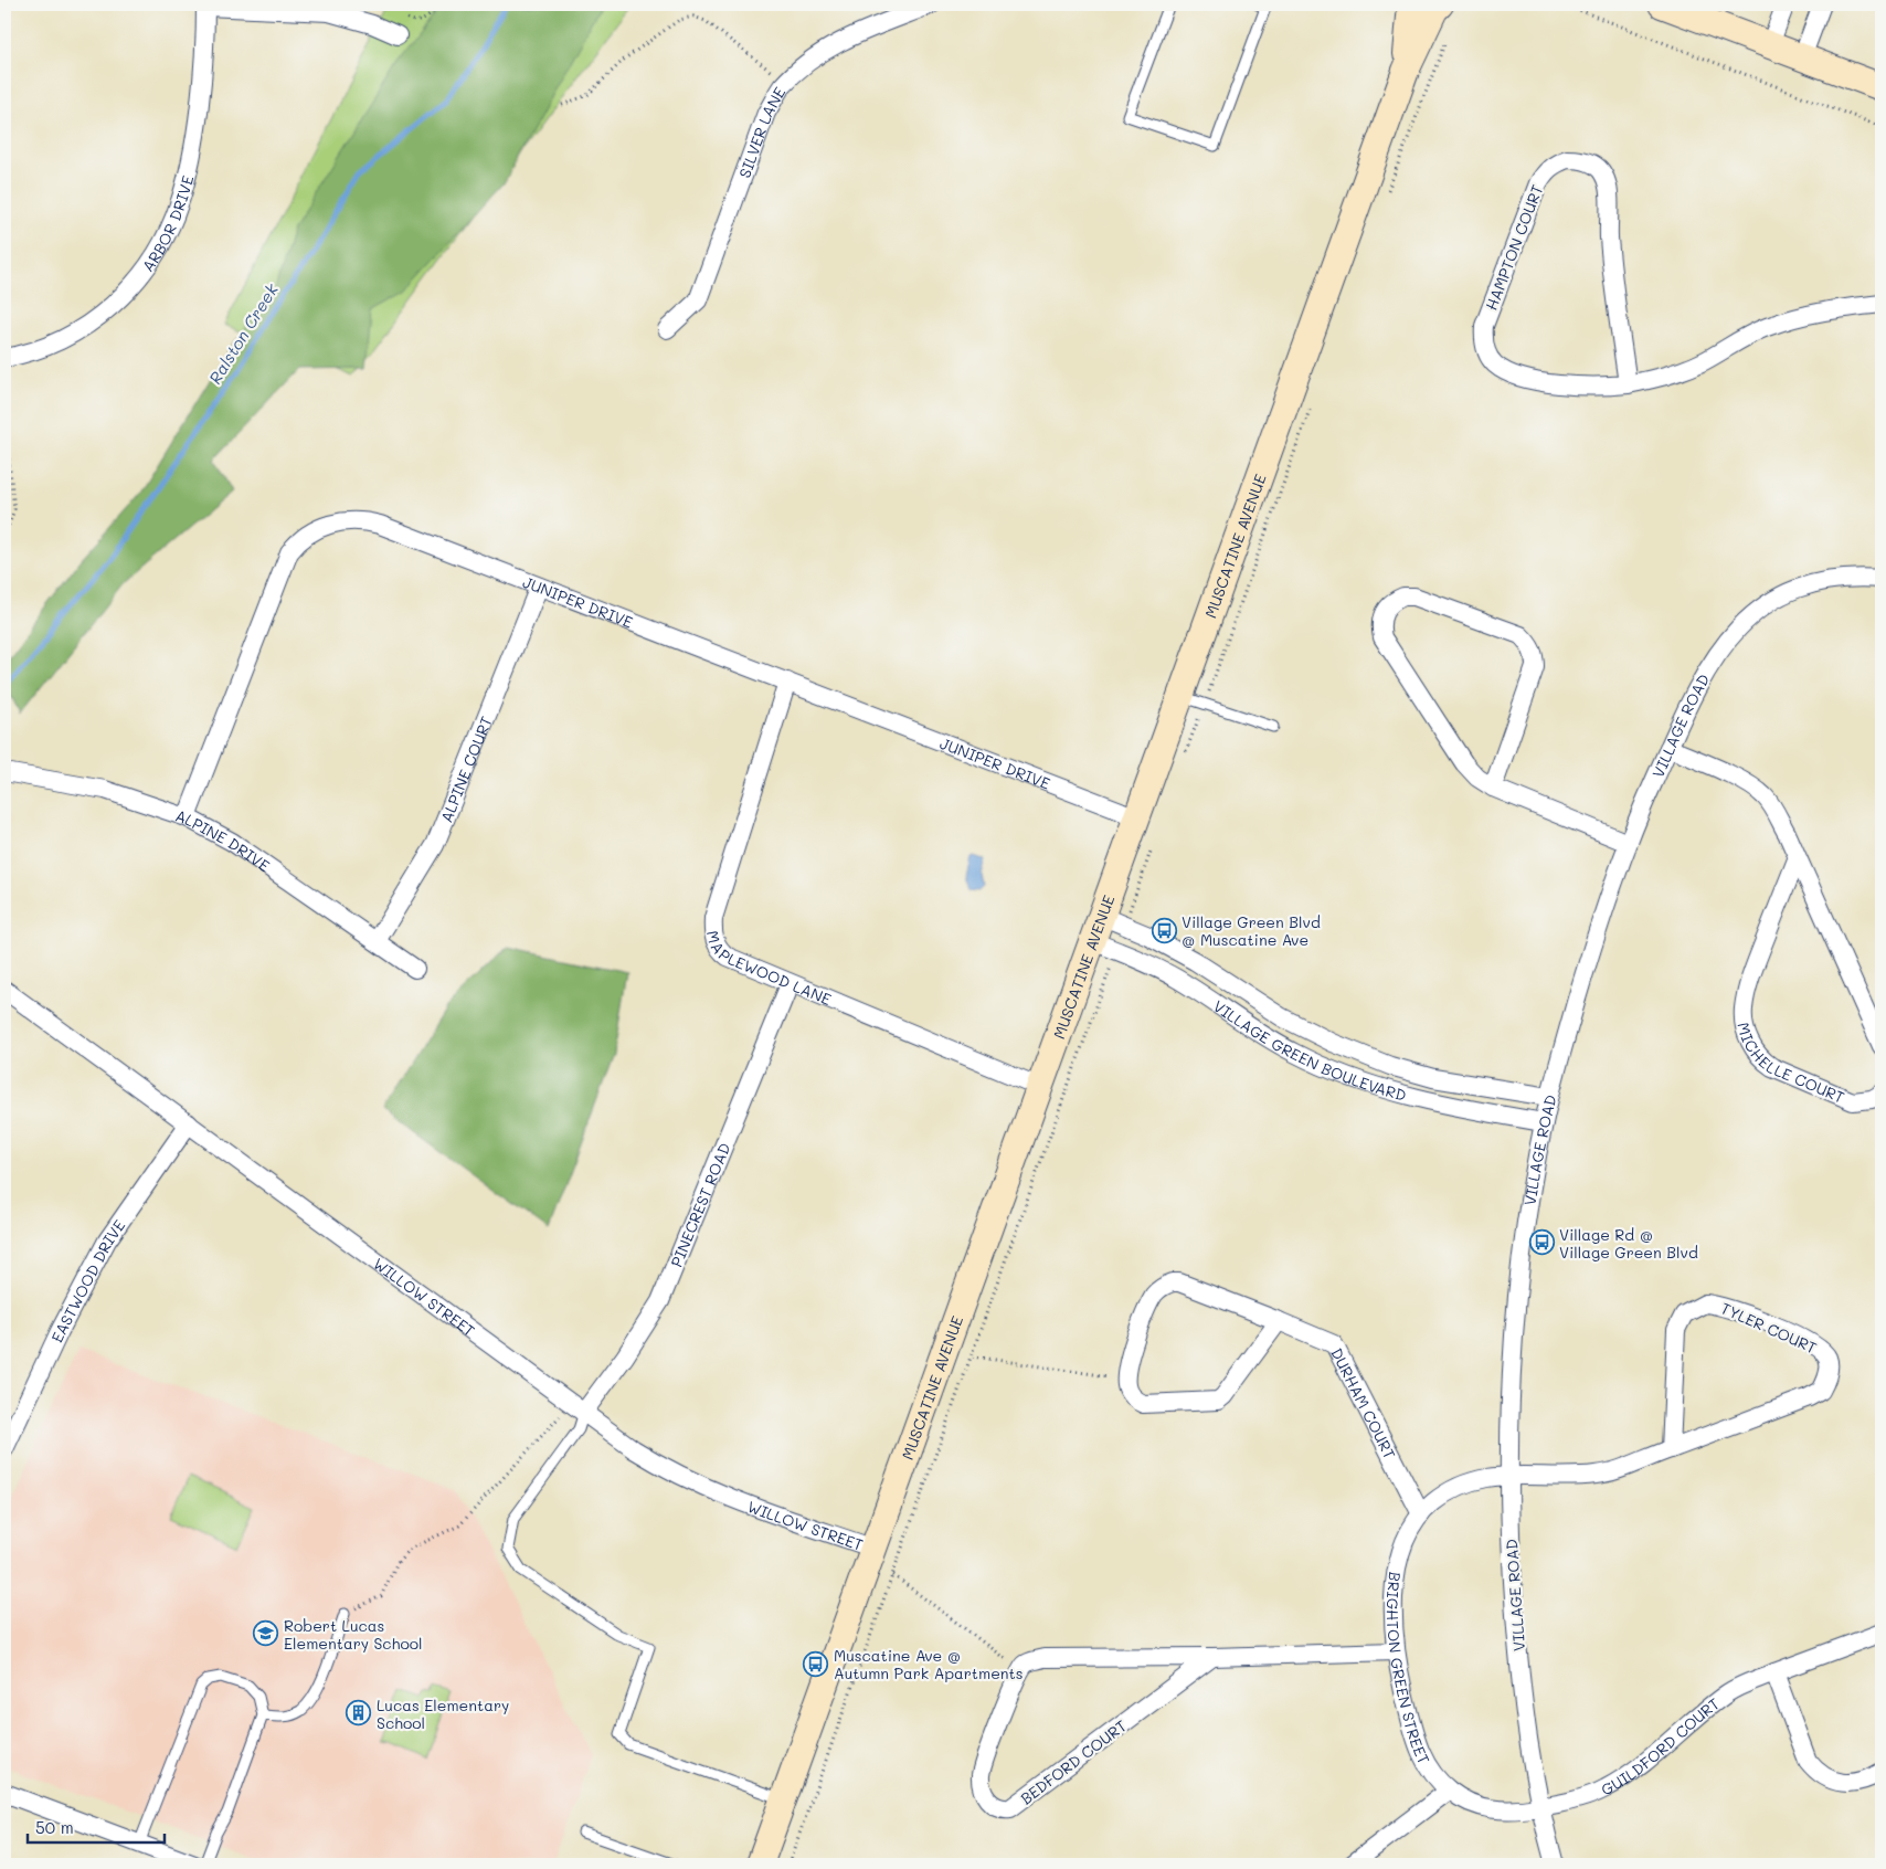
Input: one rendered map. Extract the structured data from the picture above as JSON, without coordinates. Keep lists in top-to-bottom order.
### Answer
{
  "streets": {
    "main road": ["MUSCATINE AVENUE"],
    "street": [
      "SILVER LANE",
      "ARBOR DRIVE",
      "HAMPTON COURT",
      "JUNIPER DRIVE",
      "VILLAGE ROAD",
      "ALPINE COURT",
      "ALPINE DRIVE",
      "MAPLEWOOD LANE",
      "VILLAGE GREEN BOULEVARD",
      "MICHELLE COURT",
      "PINECREST ROAD",
      "EASTWOOD DRIVE",
      "WILLOW STREET",
      "TYLER COURT",
      "DURHAM COURT",
      "BRIGHTON GREEN STREET",
      "GUILDFORD COURT",
      "BEDFORD COURT"
    ]
  },
  "crossings": [
    ["MUSCATINE AVENUE", "JUNIPER DRIVE"],
    ["MUSCATINE AVENUE", "MAPLEWOOD LANE"],
    ["MUSCATINE AVENUE", "VILLAGE GREEN BOULEVARD"],
    ["MUSCATINE AVENUE", "WILLOW STREET"],
    ["JUNIPER DRIVE", "ALPINE COURT"],
    ["JUNIPER DRIVE", "ALPINE DRIVE"],
    ["JUNIPER DRIVE", "MAPLEWOOD LANE"],
    ["VILLAGE ROAD", "VILLAGE GREEN BOULEVARD"],
    ["VILLAGE ROAD", "TYLER COURT"],
    ["VILLAGE ROAD", "BRIGHTON GREEN STREET"],
    ["VILLAGE ROAD", "GUILDFORD COURT"],
    ["ALPINE COURT", "ALPINE DRIVE"],
    ["MAPLEWOOD LANE", "PINECREST ROAD"],
    ["PINECREST ROAD", "WILLOW STREET"],
    ["EASTWOOD DRIVE", "WILLOW STREET"],
    ["TYLER COURT", "BRIGHTON GREEN STREET"],
    ["DURHAM COURT", "BRIGHTON GREEN STREET"],
    ["BRIGHTON GREEN STREET", "GUILDFORD COURT"],
    ["BRIGHTON GREEN STREET", "BEDFORD COURT"]
  ],
  "water": ["Ralston Creek"],
  "places": {
    "bus stop": ["Village Green Blvd @ Muscatine Ave", "Village Rd @ Village Green Blvd", "Muscatine Ave @ Autumn Park Apartments"],
    "school or university": ["Robert Lucas Elementary School"],
    "building": ["Lucas Elementary School"]
  },
  "scale_bar": "50 m"
}
